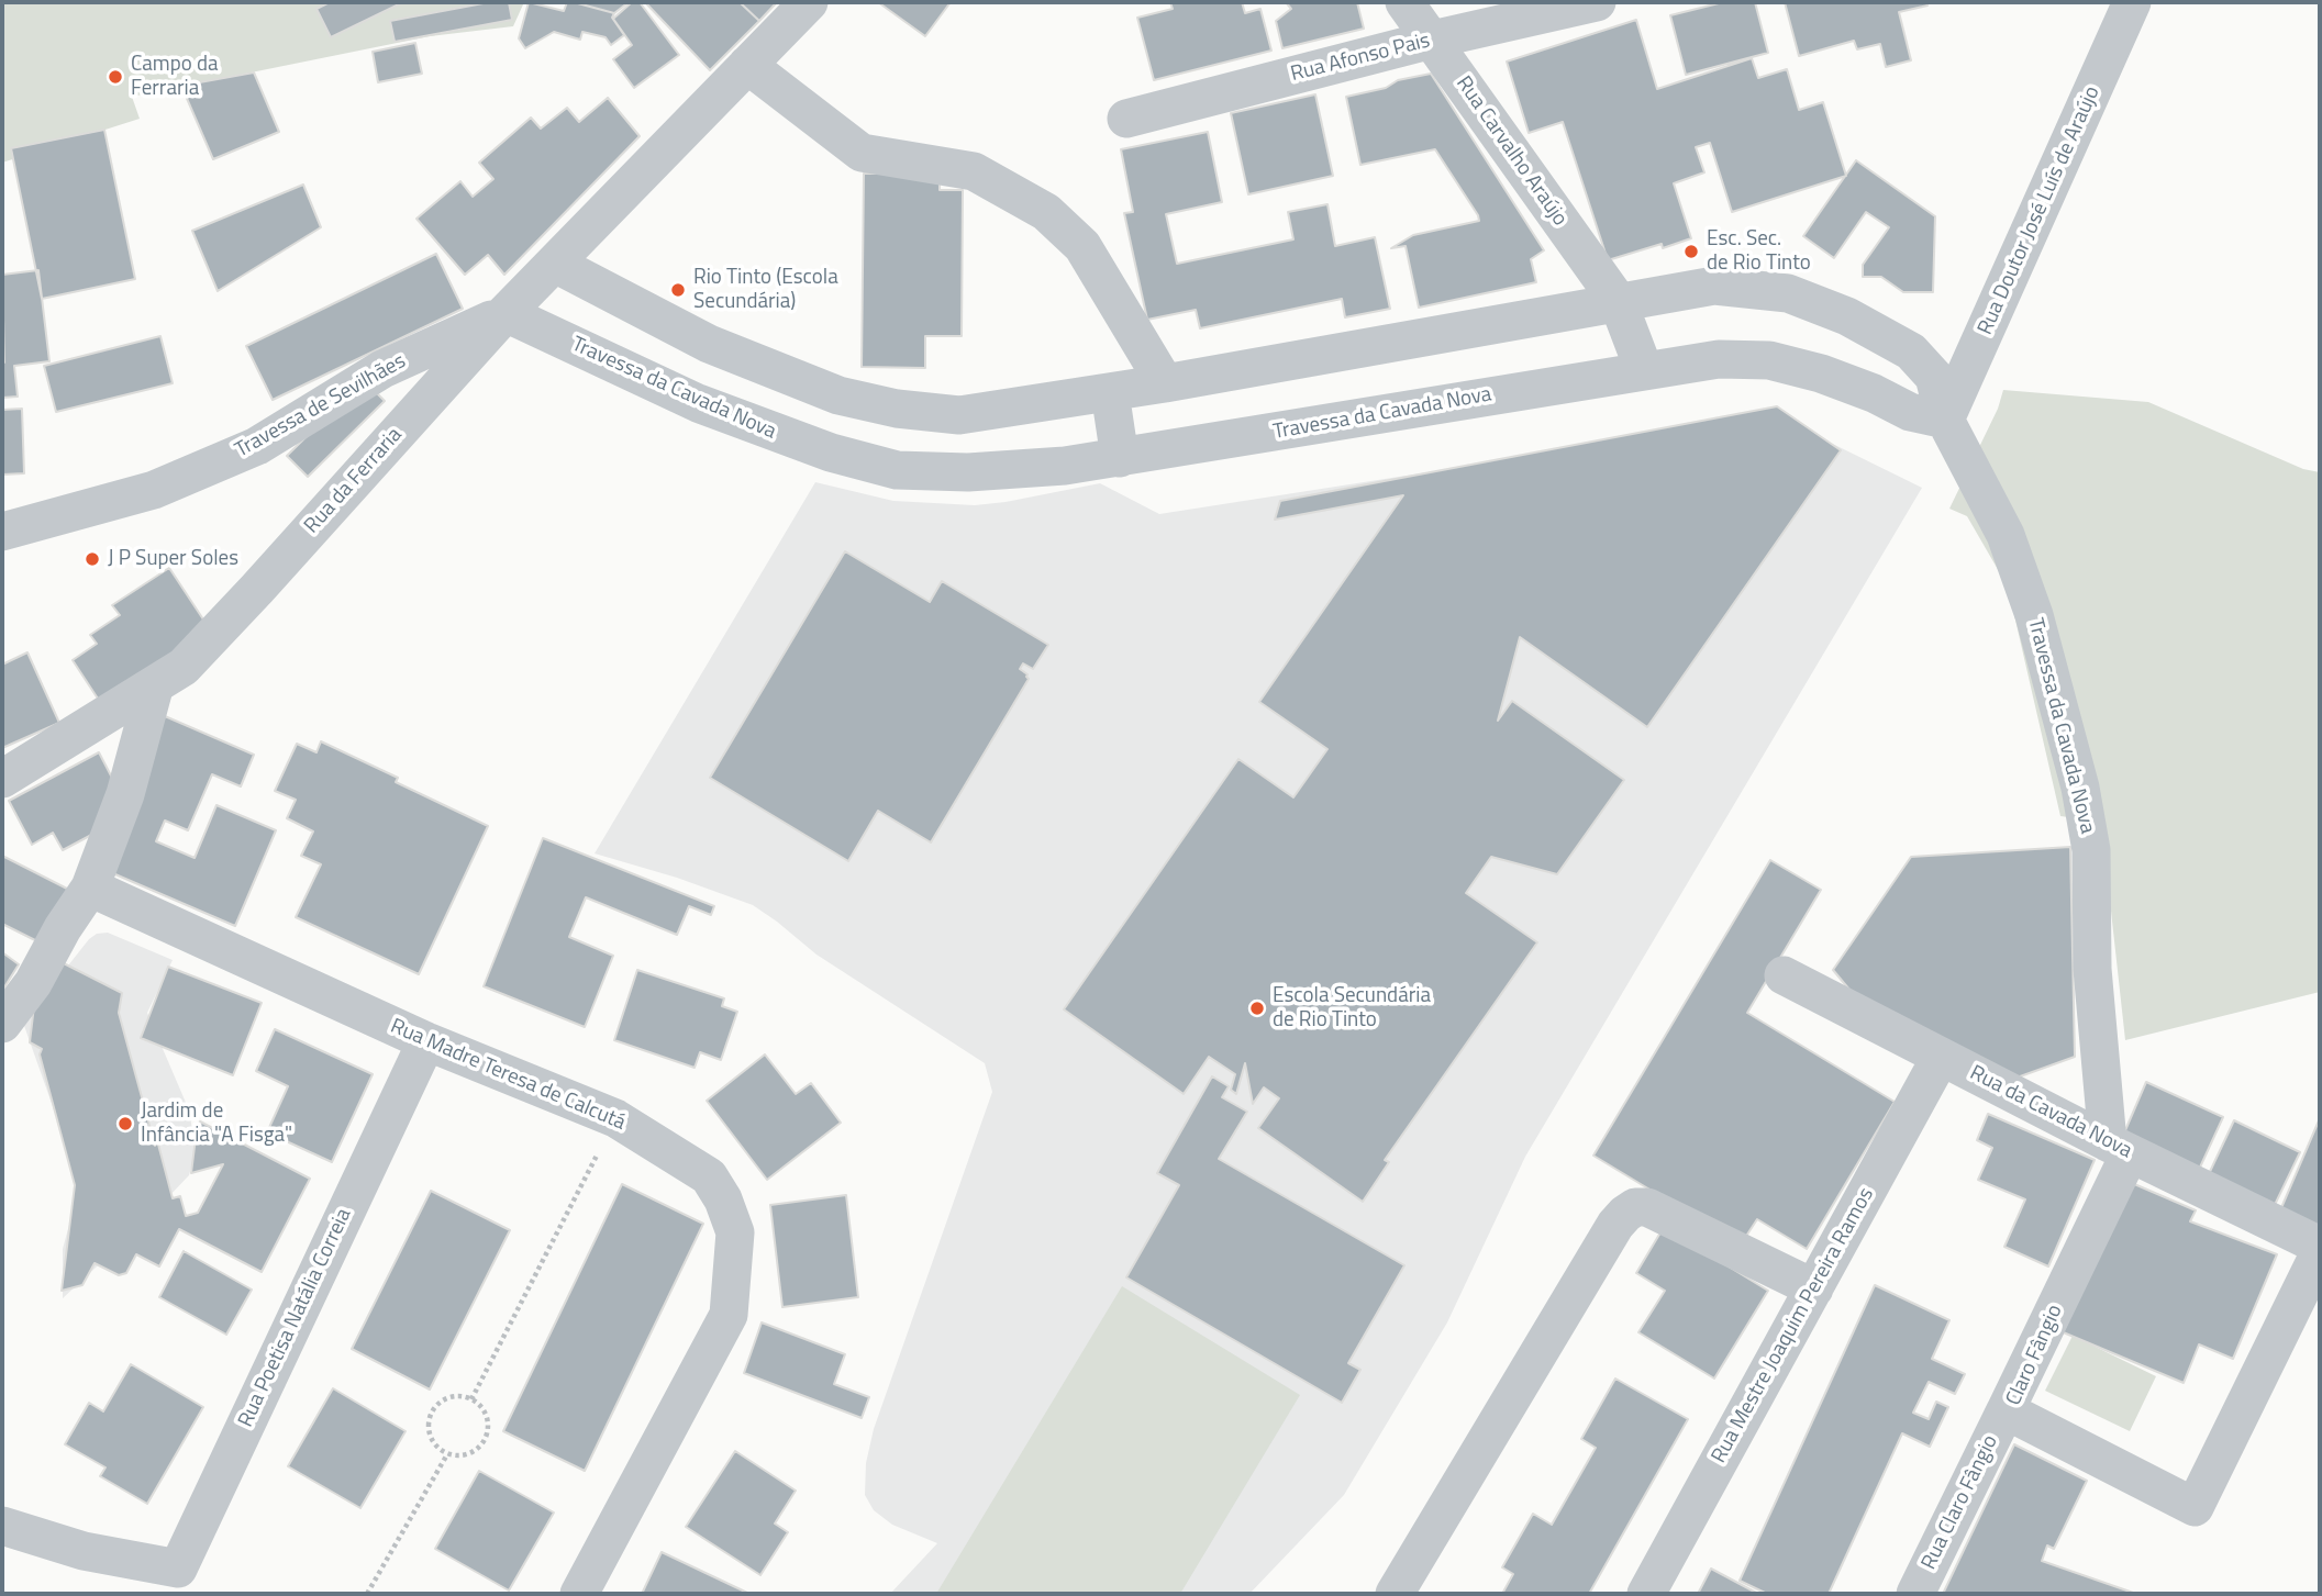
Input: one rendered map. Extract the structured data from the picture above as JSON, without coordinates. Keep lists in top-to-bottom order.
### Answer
{
  "streets": {
    "street": [
      "Rua Afonso Pais",
      "Rua Carvalho Araújo",
      "Rua Doutor José Luís de Araújo",
      "Travessa da Cavada Nova",
      "Travessa de Sevilhães",
      "Rua da Ferraria",
      "Rua Madre Teresa de Calcutá",
      "Rua da Cavada Nova",
      "Rua Poetisa Natália Correia",
      "Rua Mestre Joaquim Pereira Ramos",
      "Claro Fângio",
      "Rua Claro Fângio"
    ]
  },
  "crossings": [
    ["Rua Afonso Pais", "Rua Carvalho Araújo"],
    ["Rua Carvalho Araújo", "Travessa da Cavada Nova"],
    ["Rua Doutor José Luís de Araújo", "Travessa da Cavada Nova"],
    ["Travessa da Cavada Nova", "Travessa de Sevilhães"],
    ["Travessa da Cavada Nova", "Rua da Ferraria"],
    ["Travessa da Cavada Nova", "Rua da Cavada Nova"],
    ["Travessa da Cavada Nova", "Claro Fângio"],
    ["Travessa de Sevilhães", "Rua da Ferraria"],
    ["Rua Madre Teresa de Calcutá", "Rua Poetisa Natália Correia"],
    ["Rua da Cavada Nova", "Rua Mestre Joaquim Pereira Ramos"],
    ["Rua da Cavada Nova", "Claro Fângio"],
    ["Claro Fângio", "Rua Claro Fângio"]
  ],
  "places": [
    "Campo da Ferraria",
    "Esc. Sec. de Rio Tinto",
    "Rio Tinto (Escola Secundária)",
    "J P Super Soles",
    "Escola Secundária de Rio Tinto",
    "Jardim de Infância \"A Fisga\""
  ]
}
